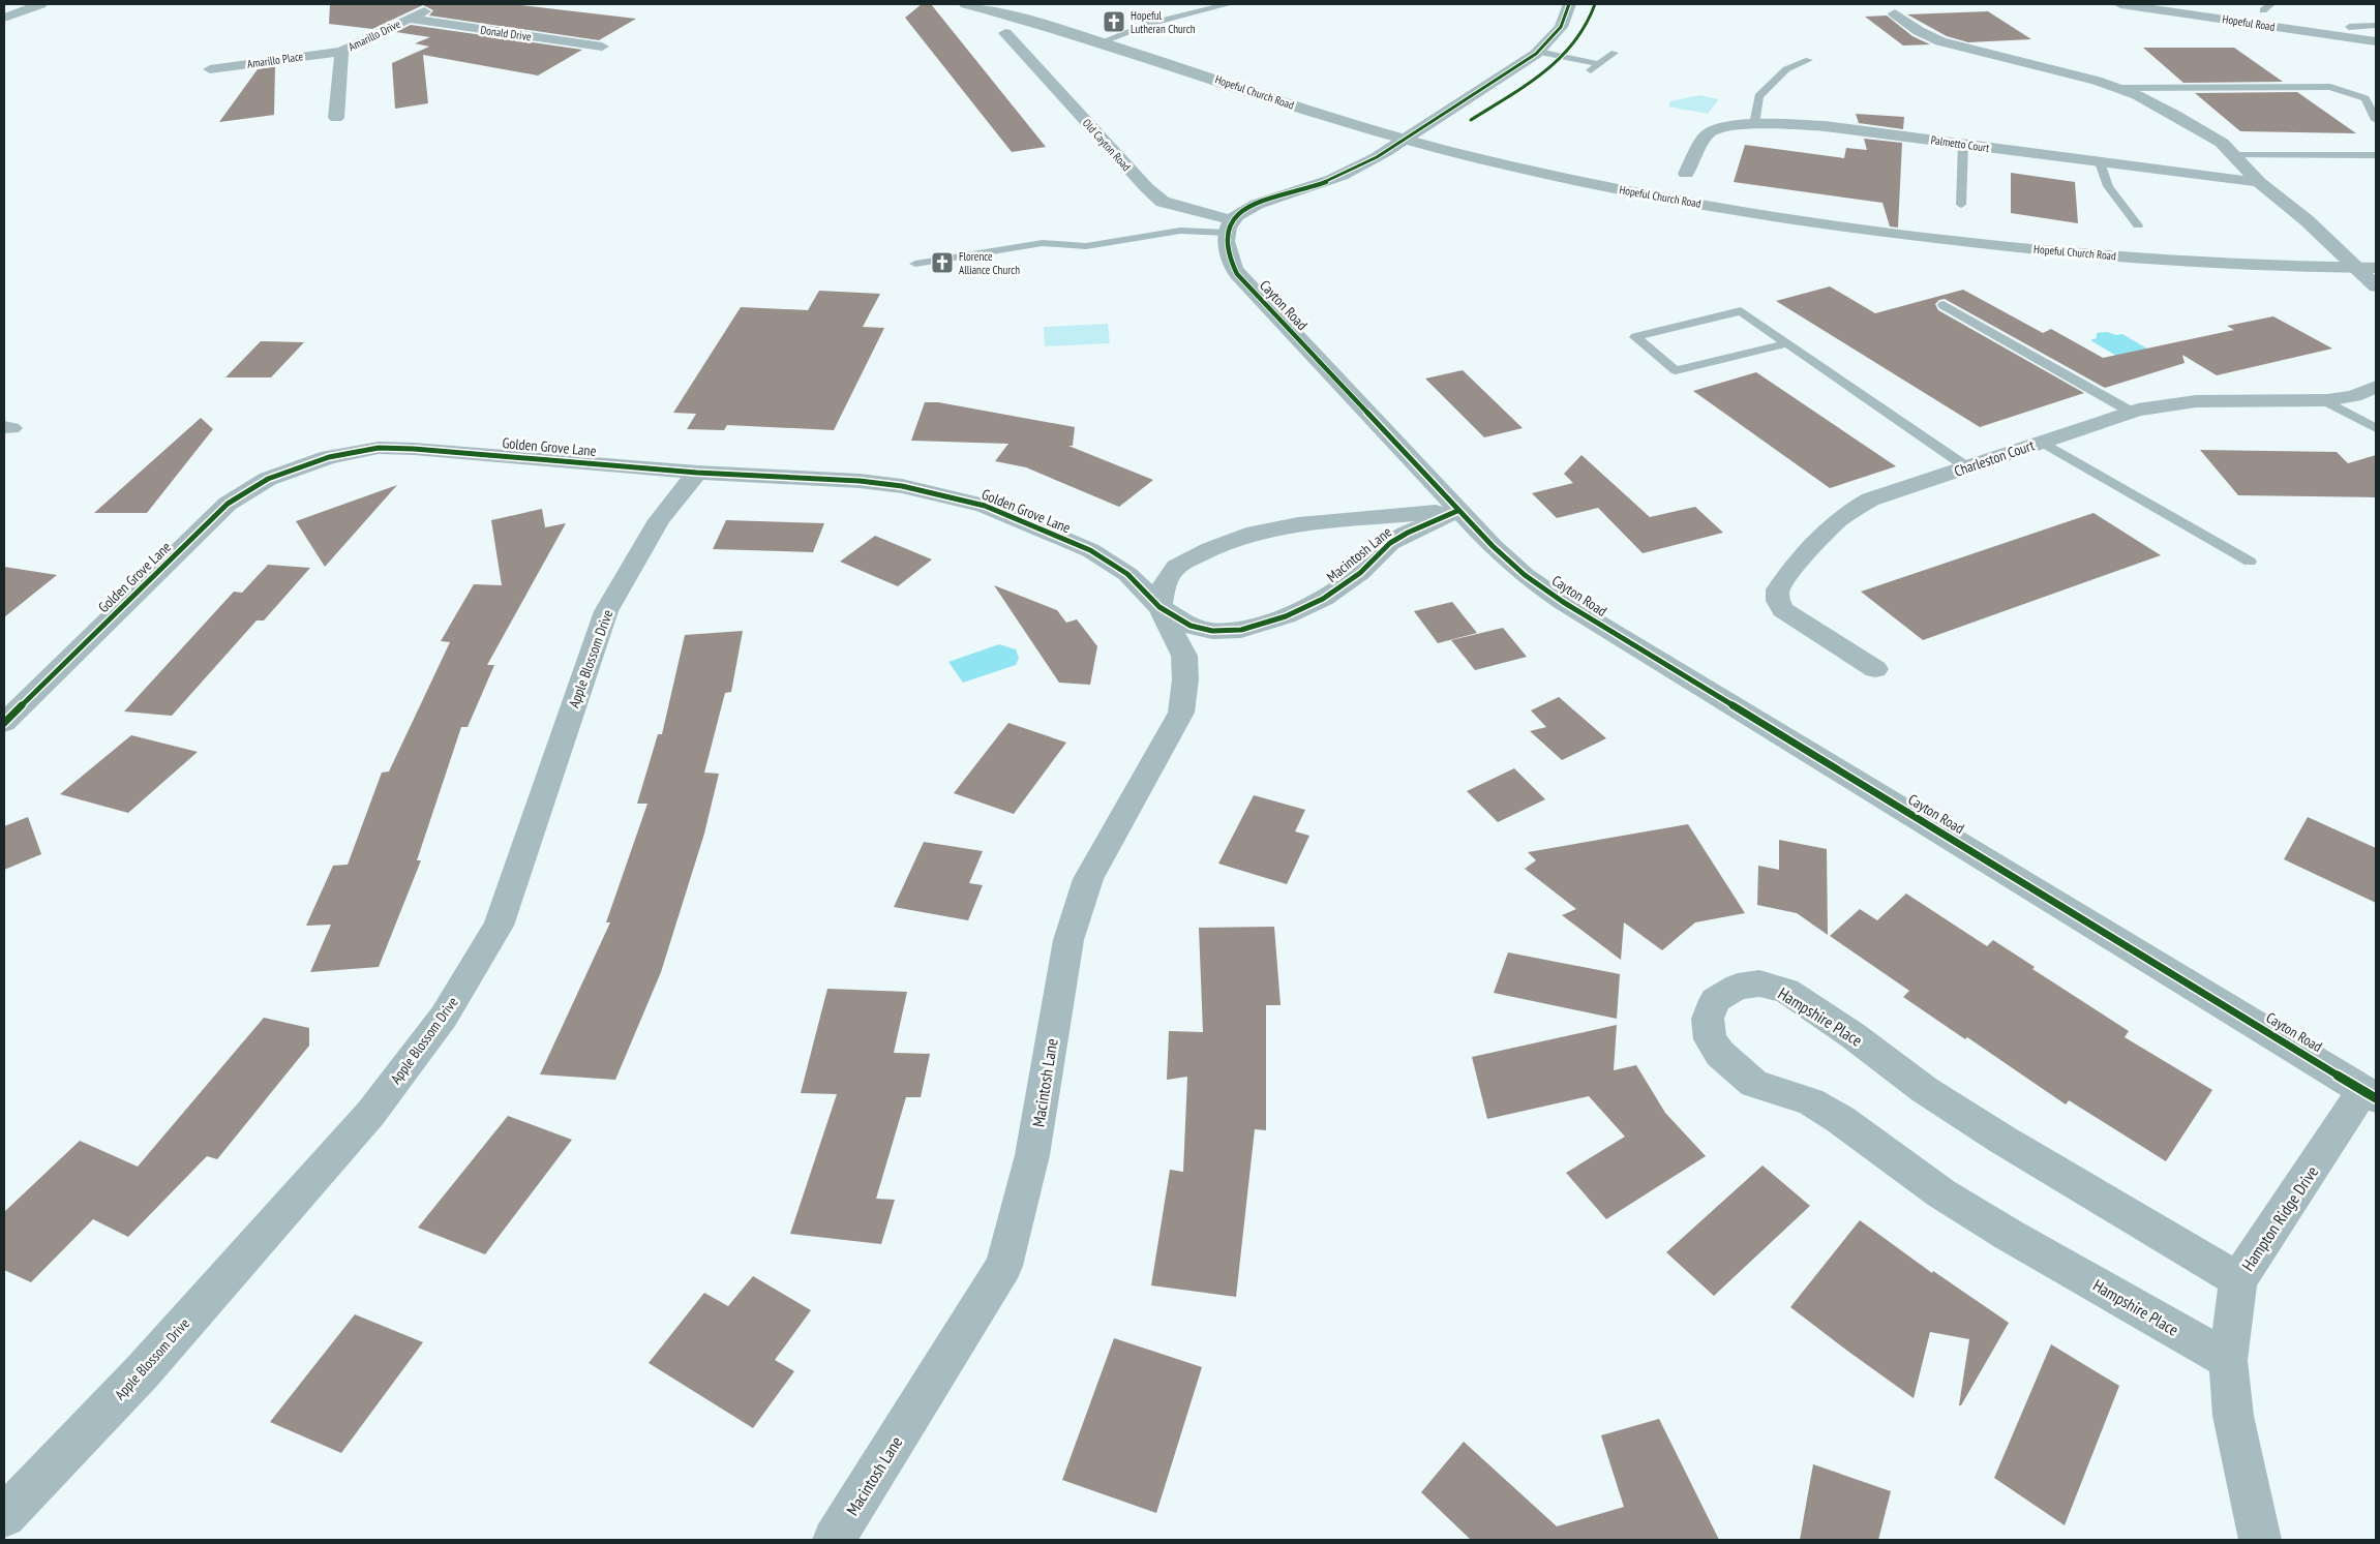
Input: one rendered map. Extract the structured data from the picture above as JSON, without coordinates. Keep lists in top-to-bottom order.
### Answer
{
  "streets": {
    "main road": ["Hopeful Church Road"],
    "street": [
      "Hopeful Road",
      "Donald Drive",
      "Amarillo Drive",
      "Amarillo Place",
      "Palmetto Court",
      "Old Cayton Road",
      "Cayton Road",
      "Golden Grove Lane",
      "Charleston Court",
      "Macintosh Lane",
      "Apple Blossom Drive",
      "Hampshire Place",
      "Hampton Ridge Drive"
    ]
  },
  "crossings": [
    ["Donald Drive", "Amarillo Drive"],
    ["Amarillo Drive", "Amarillo Place"],
    ["Old Cayton Road", "Cayton Road"],
    ["Cayton Road", "Macintosh Lane"],
    ["Cayton Road", "Hampton Ridge Drive"],
    ["Golden Grove Lane", "Macintosh Lane"],
    ["Golden Grove Lane", "Apple Blossom Drive"],
    ["Hampshire Place", "Hampton Ridge Drive"]
  ],
  "places": {
    "church": ["Hopeful Lutheran Church", "Florence Alliance Church"]
  }
}
